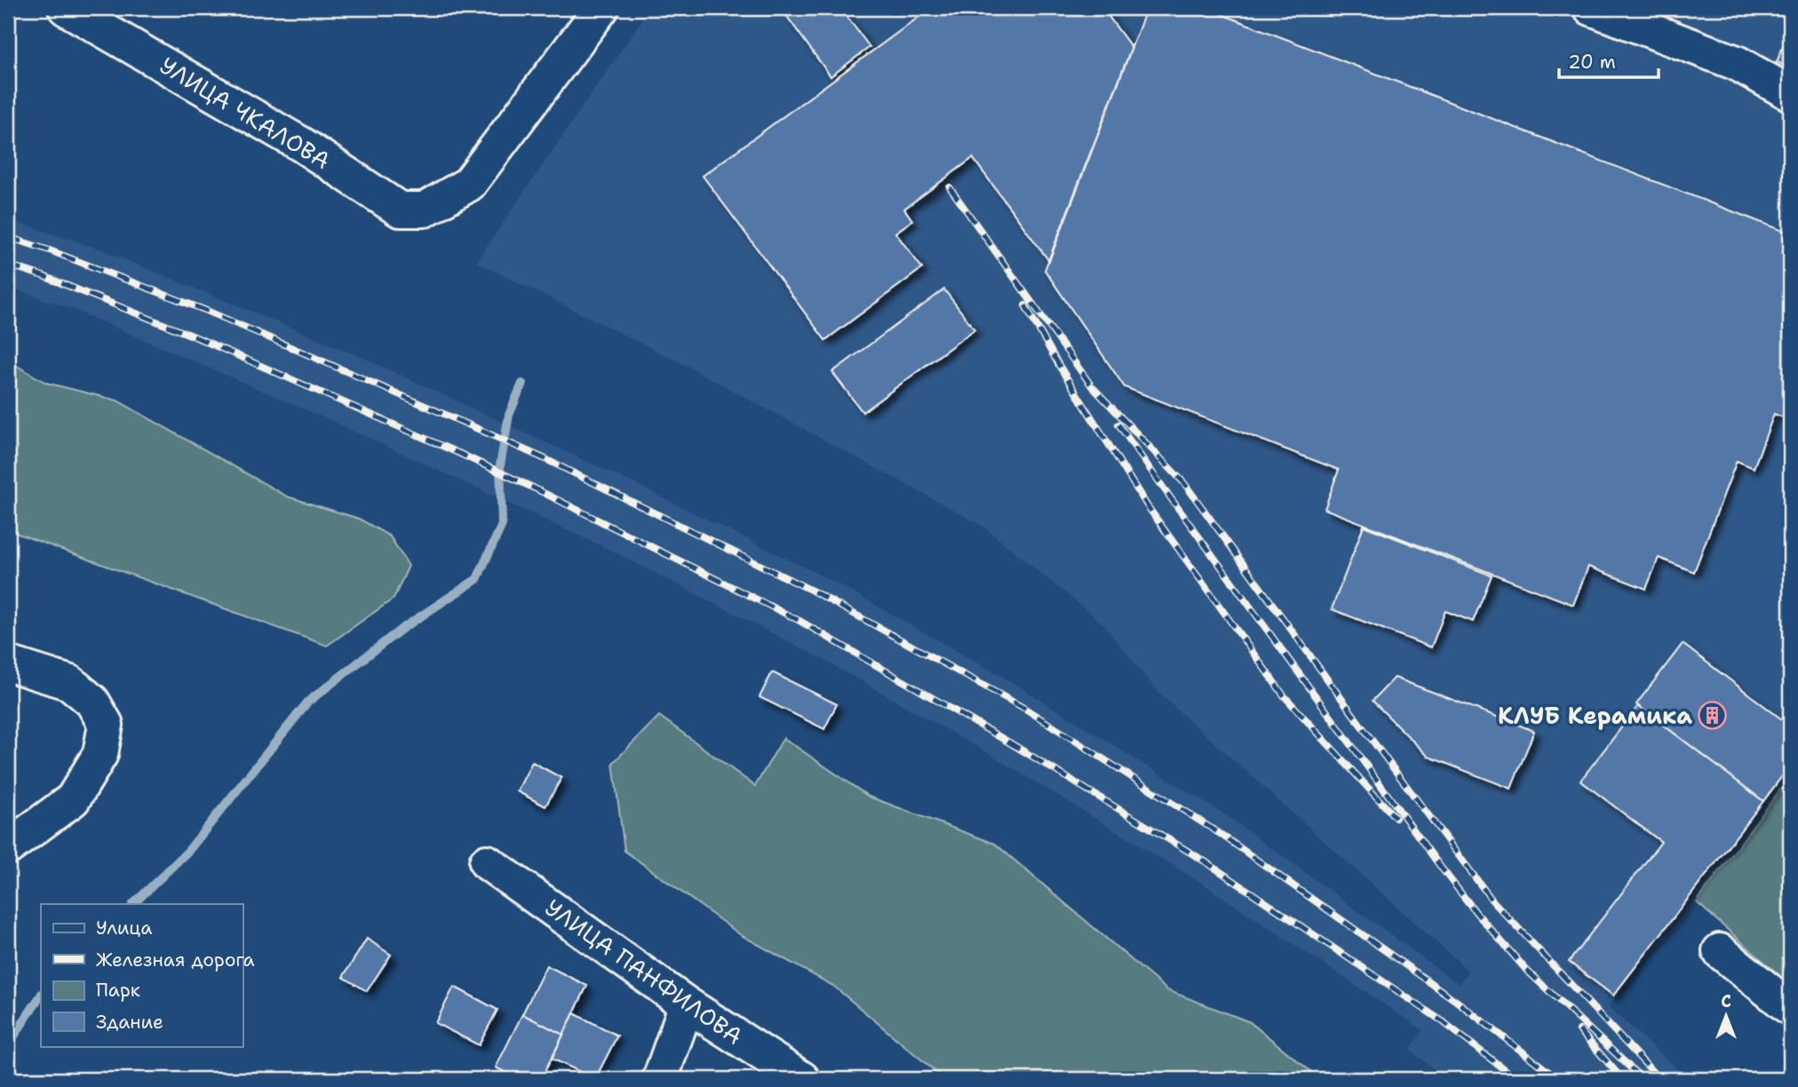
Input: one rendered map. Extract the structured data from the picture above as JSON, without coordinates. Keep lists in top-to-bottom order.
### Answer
{
  "streets": {
    "street": ["УЛИЦА ЧКАЛОВА", "УЛИЦА ПАНФИЛОВА"]
  },
  "places": {
    "building": ["КЛУБ Керамика"]
  },
  "legend": [
    "Улица",
    "Железная дорога",
    "Парк",
    "Здание"
  ],
  "scale_bar": "20 m",
  "north": "top"
}
